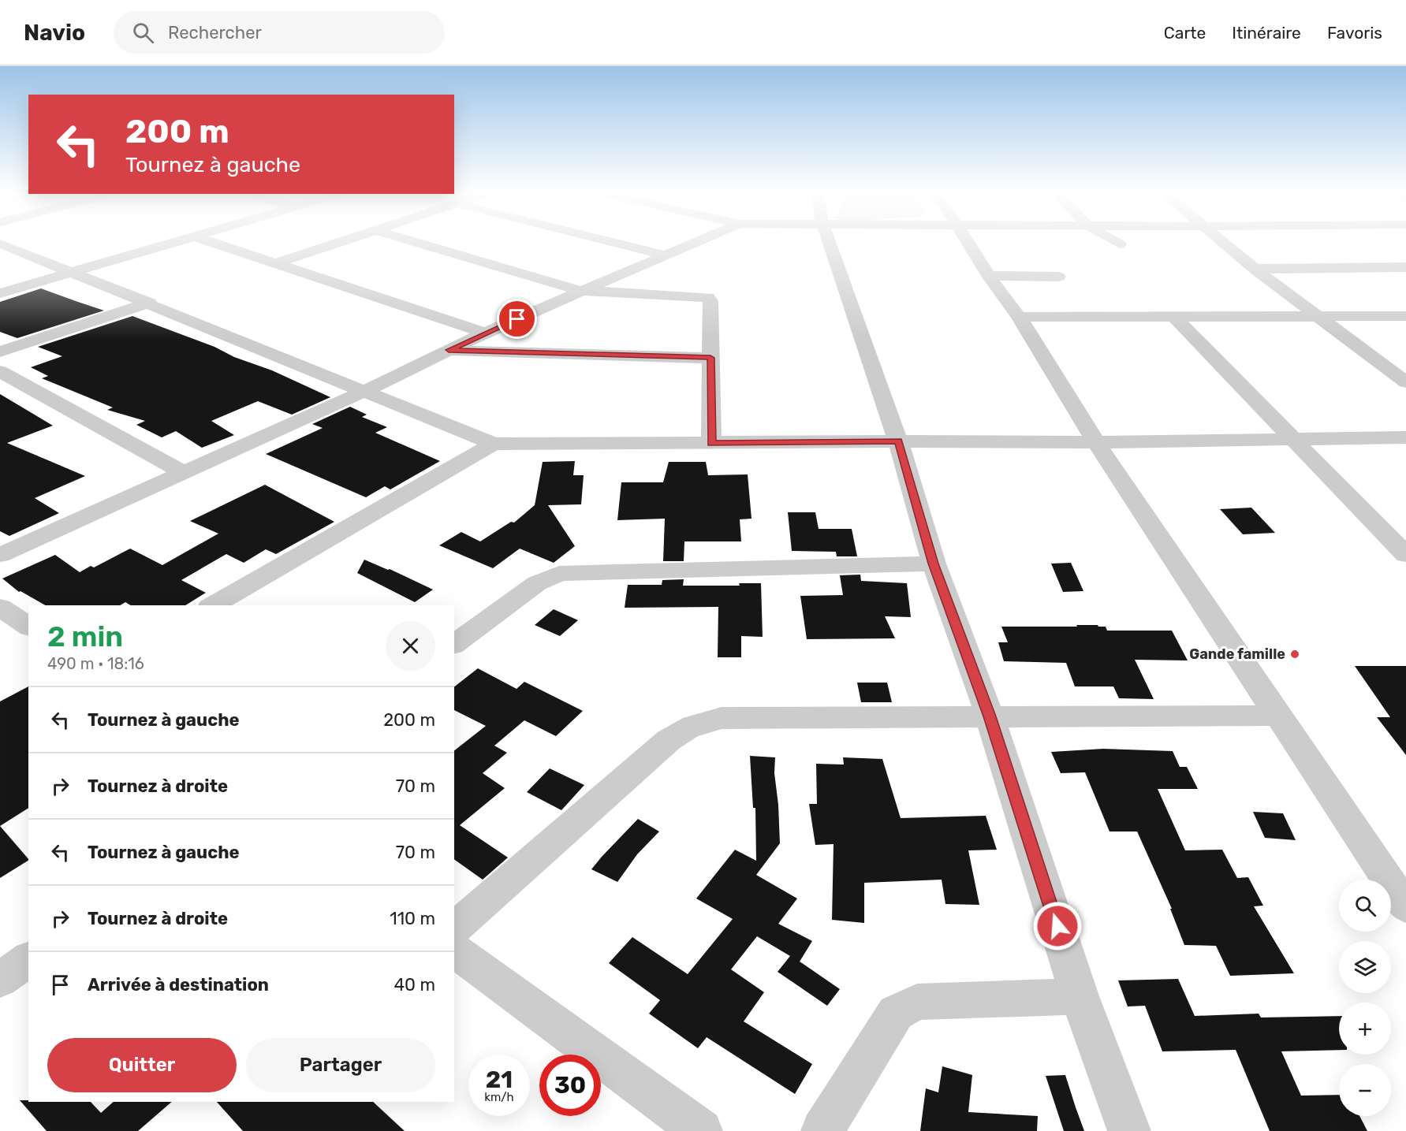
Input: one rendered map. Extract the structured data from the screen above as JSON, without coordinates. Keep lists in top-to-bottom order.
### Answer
{
  "places": ["Gande famille"],
  "page": {
    "header": "Navio",
    "search": "Rechercher",
    "nav": ["Carte", "Itinéraire", "Favoris"],
    "turn": ["200 m", "Tournez à gauche"],
    "heading": ["2 min", "490 m · 18:16"],
    "list": [
      {
        "name": "Tournez à gauche",
        "value": "200 m"
      },
      {
        "name": "Tournez à droite",
        "value": "70 m"
      },
      {
        "name": "Tournez à gauche",
        "value": "70 m"
      },
      {
        "name": "Tournez à droite",
        "value": "110 m"
      },
      {
        "name": "Arrivée à destination",
        "value": "40 m"
      }
    ],
    "map_buttons": ["+", "−"],
    "buttons": ["Quitter", "Partager"],
    "speed": "21 km/h",
    "limit": "30"
  }
}
